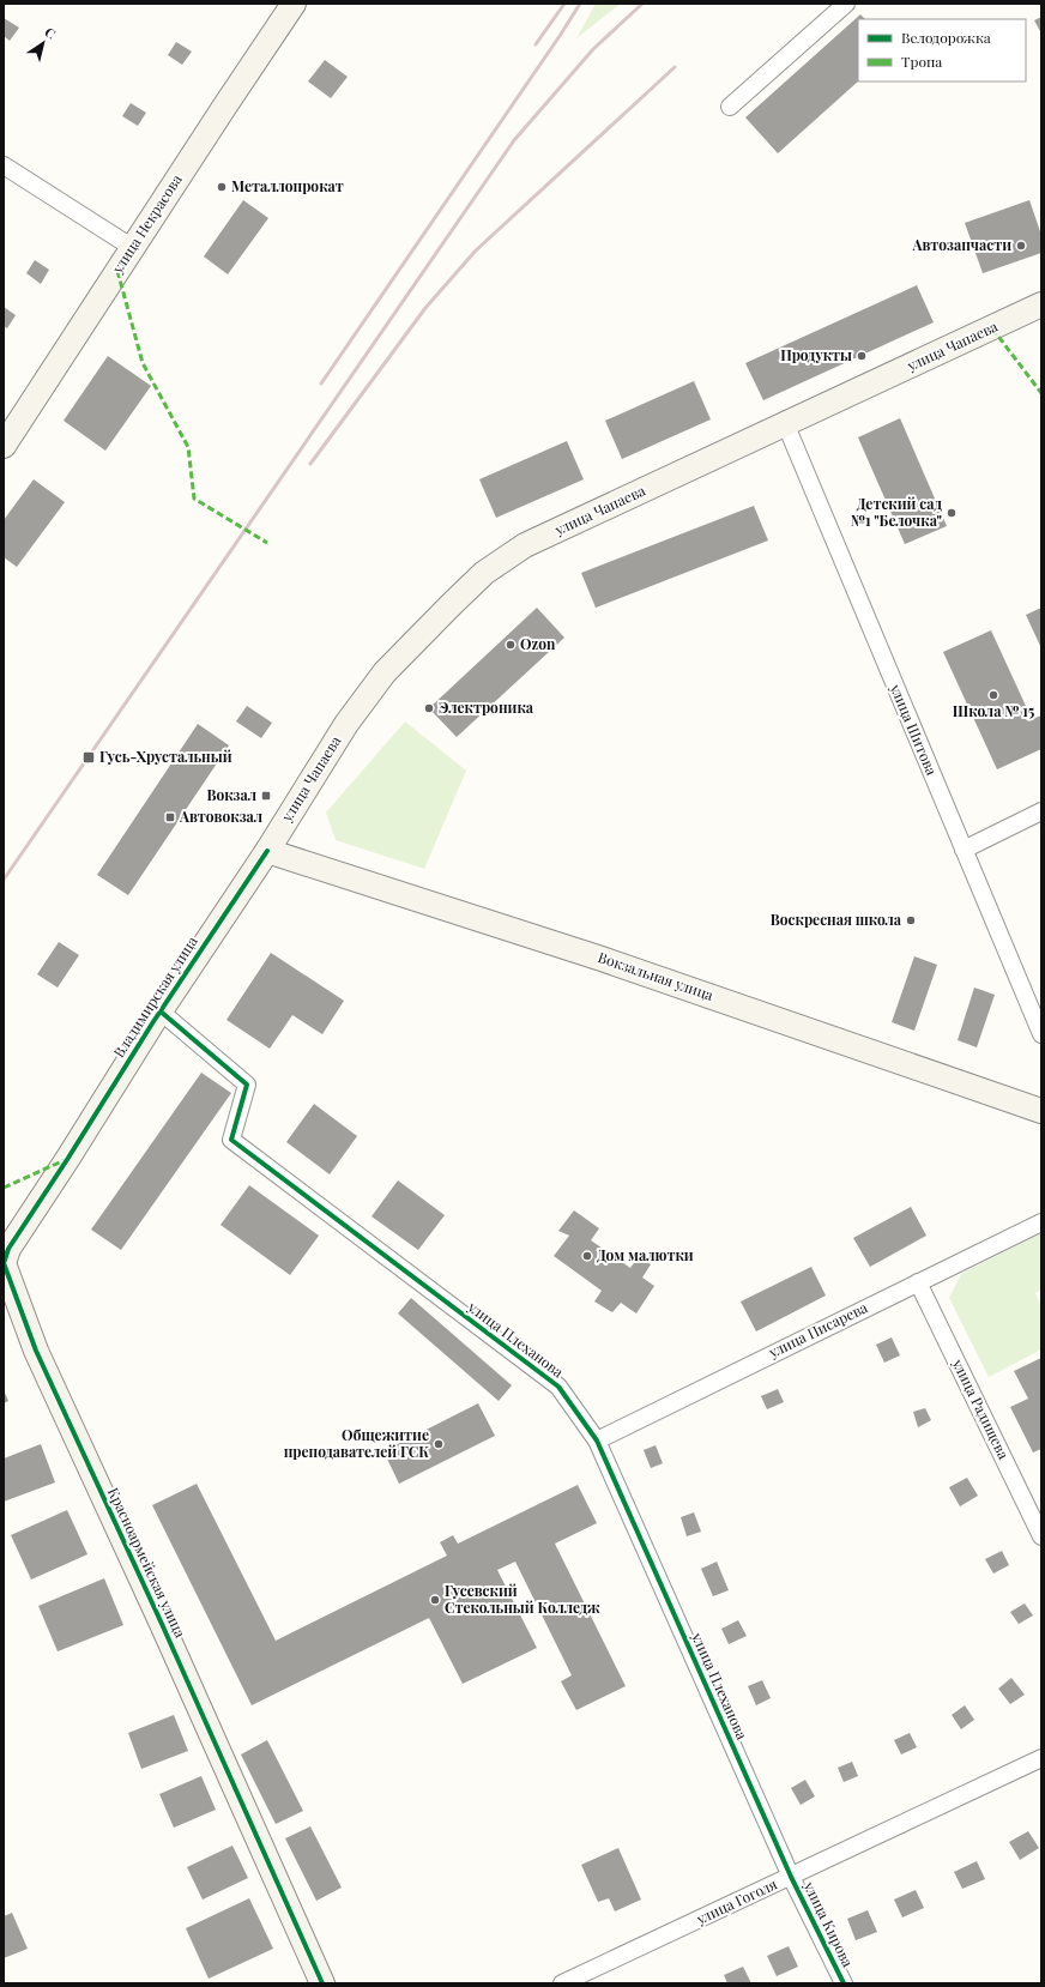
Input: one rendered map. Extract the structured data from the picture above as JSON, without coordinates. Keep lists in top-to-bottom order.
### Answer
{
  "streets": {
    "street": [
      "улица Некрасова",
      "улица Чапаева",
      "улица Шитова",
      "Вокзальная улица",
      "Владимирская улица",
      "улица Писарева",
      "улица Плеханова",
      "улица Радищева",
      "Красноармейская улица",
      "улица Гоголя",
      "улица Кирова"
    ]
  },
  "crossings": [
    ["улица Чапаева", "улица Шитова"],
    ["улица Чапаева", "Вокзальная улица"],
    ["улица Чапаева", "Владимирская улица"],
    ["Вокзальная улица", "Владимирская улица"],
    ["Владимирская улица", "улица Плеханова"],
    ["Владимирская улица", "Красноармейская улица"],
    ["улица Писарева", "улица Плеханова"],
    ["улица Писарева", "улица Радищева"],
    ["улица Плеханова", "улица Гоголя"],
    ["улица Плеханова", "улица Кирова"],
    ["улица Гоголя", "улица Кирова"]
  ],
  "places": {
    "other": [
      "Металлопрокат",
      "Автозапчасти",
      "Продукты",
      "Детский сад №1 \"Белочка\"",
      "Ozon",
      "Школа № 15",
      "Электроника",
      "Воскресная школа",
      "Дом малютки",
      "Общежитие преподавателей ГСК",
      "Гусевский Стекольный Колледж"
    ],
    "transit": ["Гусь-Хрустальный", "Вокзал", "Автовокзал"]
  },
  "legend": ["Велодорожка", "Тропа"],
  "north": "top right"
}
